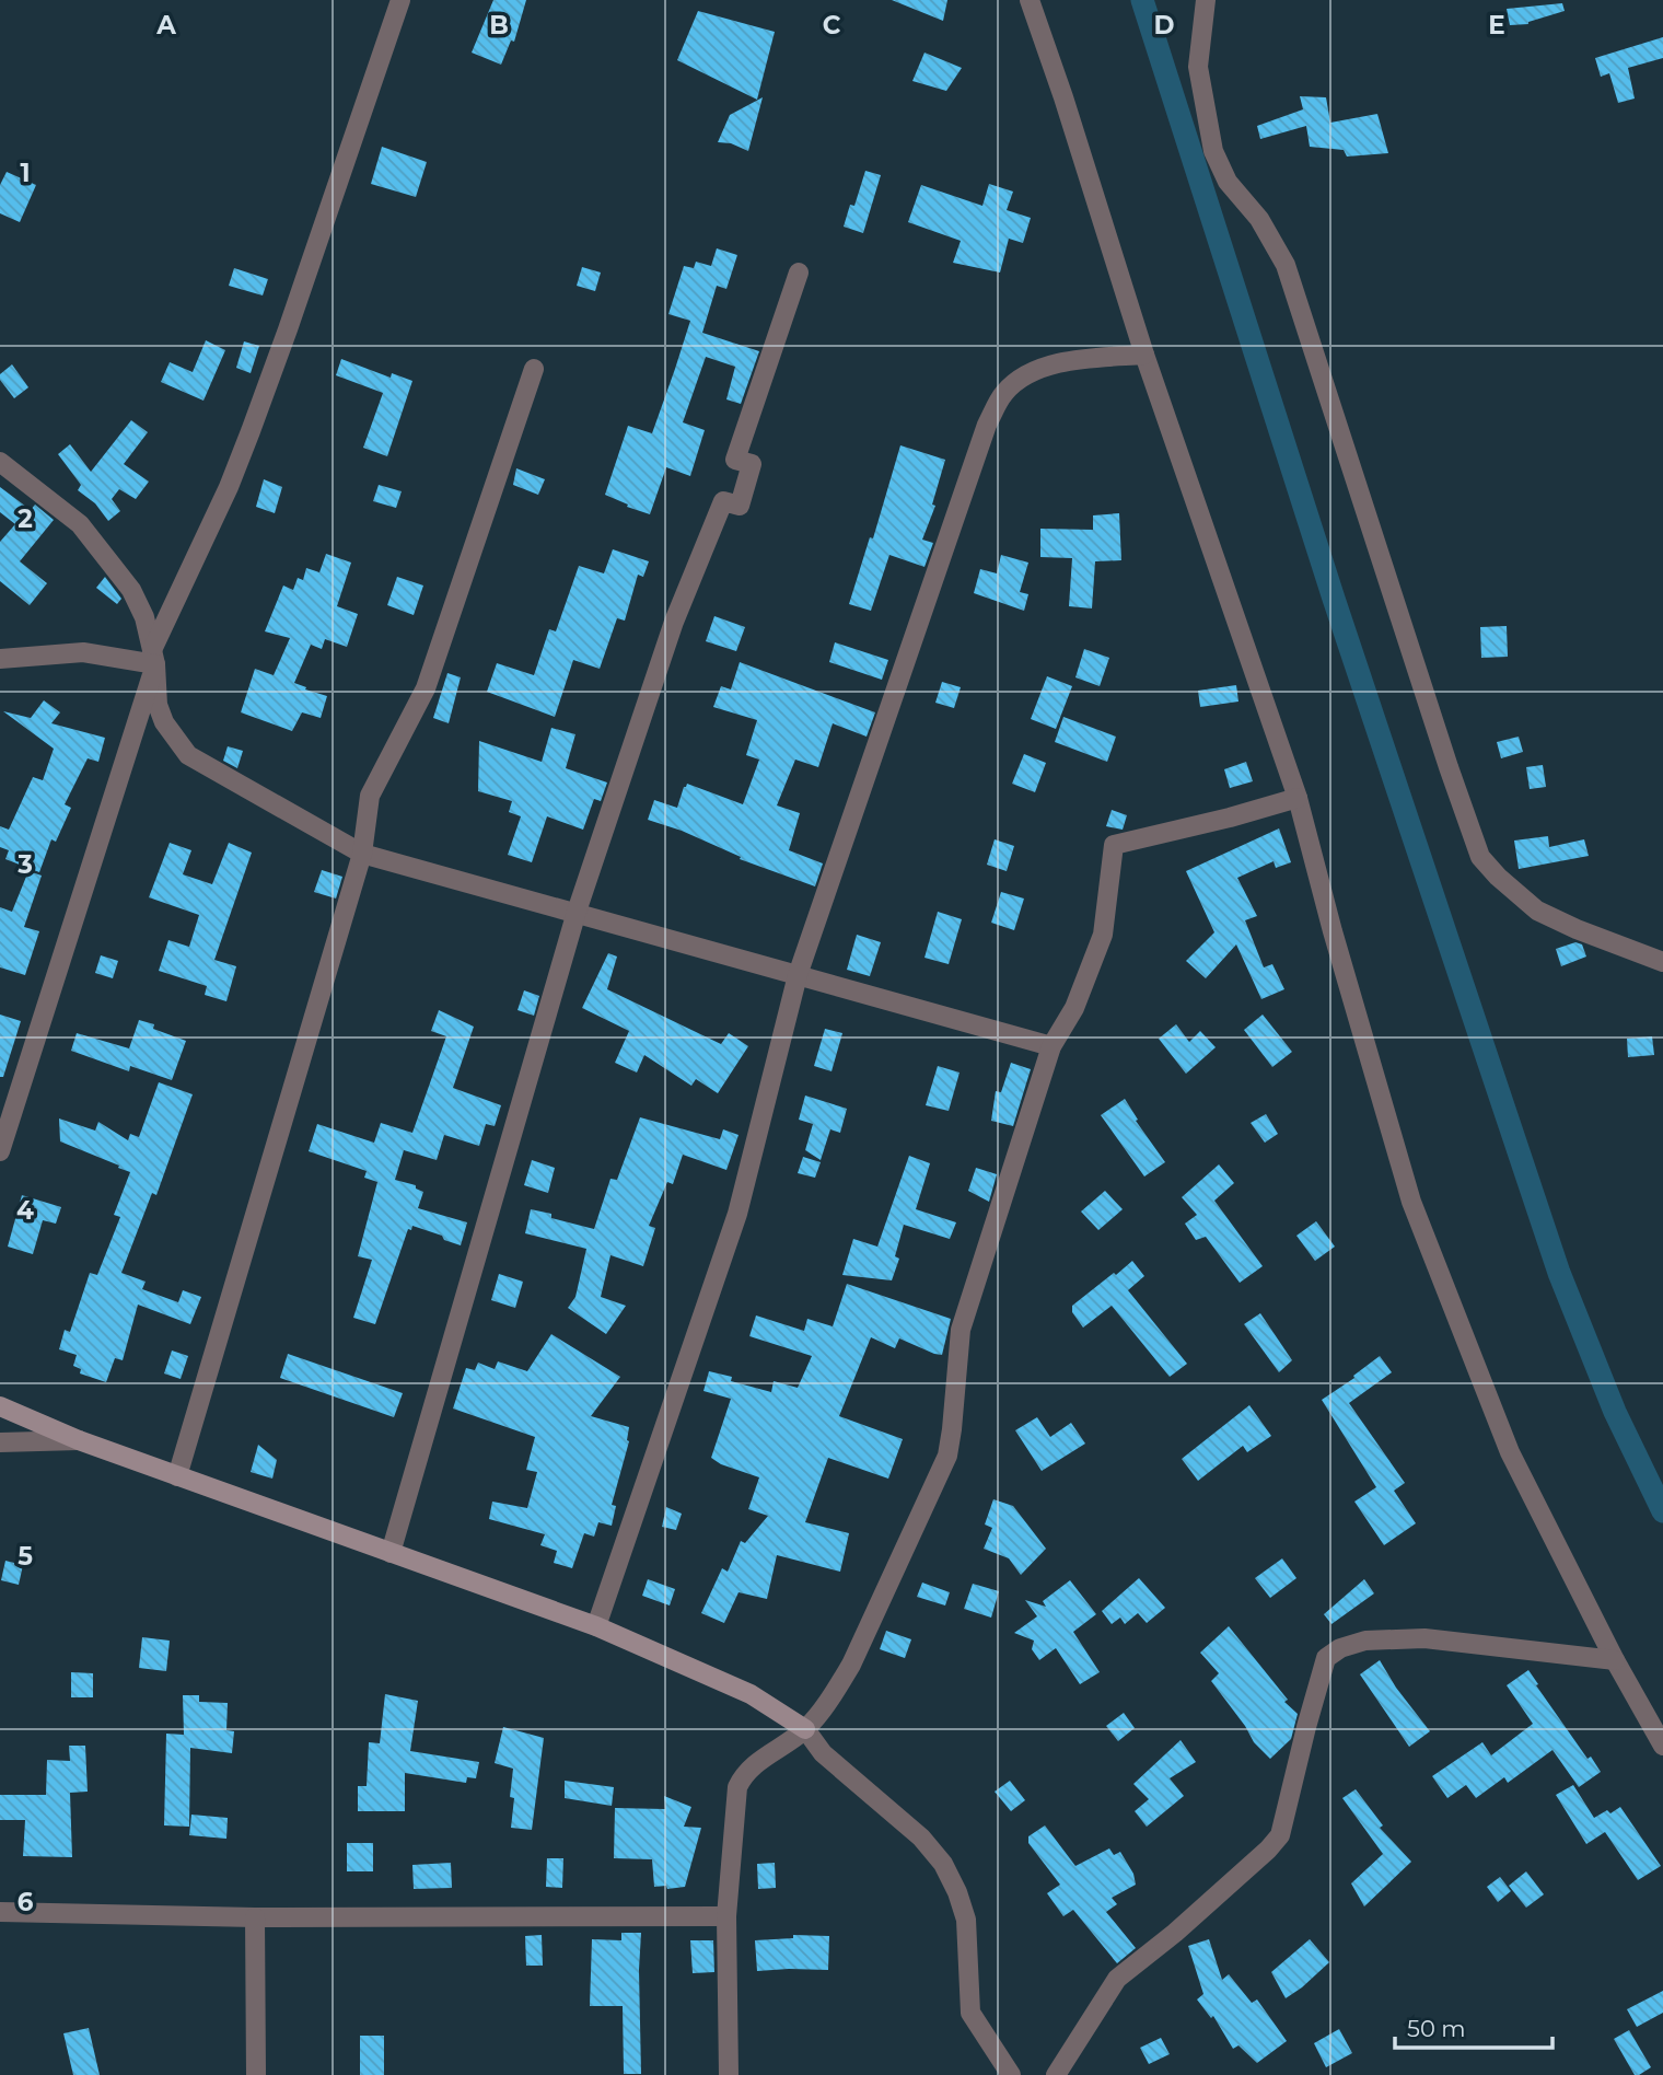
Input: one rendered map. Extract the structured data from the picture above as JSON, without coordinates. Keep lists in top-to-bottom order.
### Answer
{
  "scale_bar": "50 m",
  "grid": {
    "columns": [
      "A",
      "B",
      "C",
      "D",
      "E"
    ],
    "rows": [
      "1",
      "2",
      "3",
      "4",
      "5",
      "6"
    ]
  }
}
